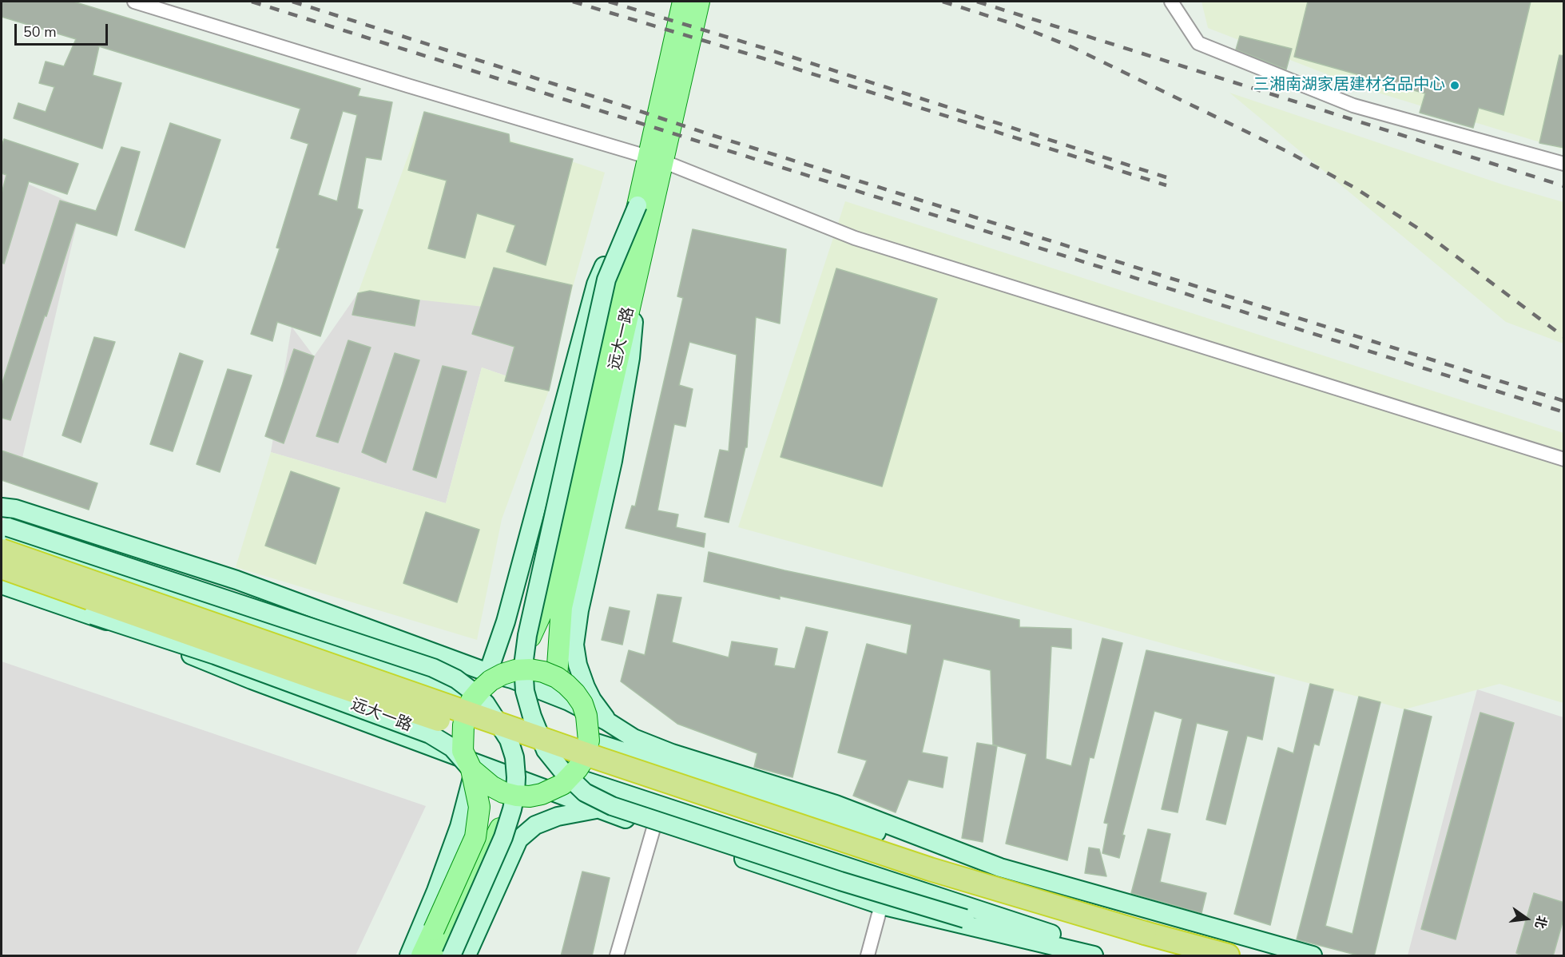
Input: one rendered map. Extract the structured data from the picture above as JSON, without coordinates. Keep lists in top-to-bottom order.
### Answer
{
  "streets": {
    "main road": ["远大一路"]
  },
  "places": ["三湘南湖家居建材名品中心"],
  "scale_bar": "50 m",
  "north": "right"
}
